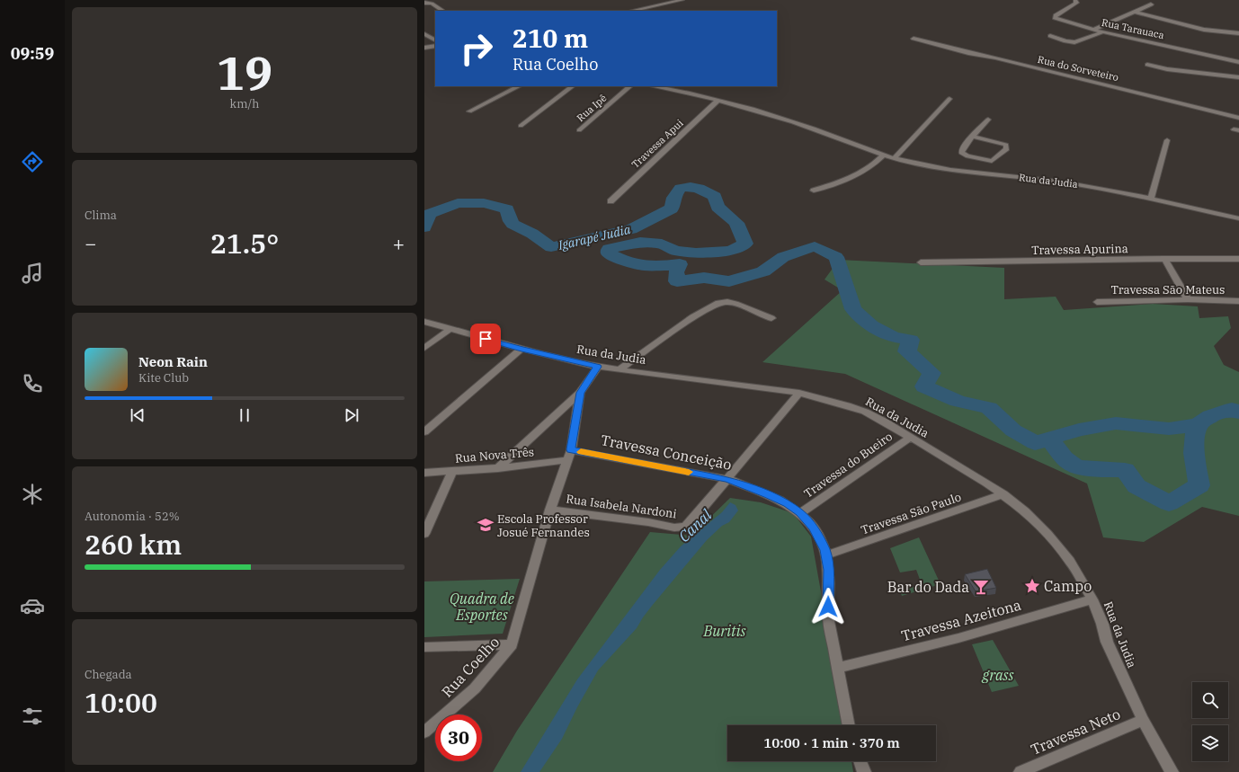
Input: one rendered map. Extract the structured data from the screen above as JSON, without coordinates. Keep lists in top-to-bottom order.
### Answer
{
  "streets": {
    "street": [
      "Rua Tarauaca",
      "Rua do Sorveteiro",
      "Rua Ipê",
      "Travessa Apui",
      "Rua da Judia",
      "Travessa Apurina",
      "Travessa São Mateus",
      "Travessa Conceição",
      "Rua Nova Três",
      "Travessa do Bueiro",
      "Rua Isabela Nardoni",
      "Travessa São Paulo",
      "Travessa Azeitona",
      "Rua Coelho",
      "Travessa Neto"
    ]
  },
  "crossings": [
    ["Travessa Apui", "Rua da Judia"],
    ["Rua da Judia", "Travessa do Bueiro"],
    ["Rua da Judia", "Rua Isabela Nardoni"],
    ["Rua da Judia", "Travessa São Paulo"],
    ["Rua da Judia", "Travessa Azeitona"],
    ["Rua da Judia", "Rua Coelho"],
    ["Rua da Judia", "Travessa Neto"],
    ["Travessa Conceição", "Travessa do Bueiro"],
    ["Travessa Conceição", "Rua Isabela Nardoni"],
    ["Travessa Conceição", "Travessa São Paulo"],
    ["Travessa Conceição", "Travessa Azeitona"],
    ["Travessa Conceição", "Rua Coelho"],
    ["Rua Nova Três", "Rua Coelho"],
    ["Rua Isabela Nardoni", "Rua Coelho"]
  ],
  "water": ["Igarapé Judia", "Canal"],
  "parks": ["Quadra de Esportes", "Buritis", "grass"],
  "places": {
    "school or university": ["Escola Professor Josué Fernandes"],
    "place": ["Campo"],
    "bar": ["Bar do Dada"]
  },
  "page": {
    "tabs": "09:59",
    "tile": [
      ["19", "km/h"],
      "Clima",
      ["Autonomia · 52%", "260 km"],
      ["Chegada", "10:00"]
    ],
    "turn": ["210 m", "Rua Coelho"],
    "heat": ["−", "21.5°", "+"],
    "song": ["Neon Rain", "Kite Club"],
    "limit": "30",
    "trip": "10:00 · 1 min · 370 m"
  }
}
